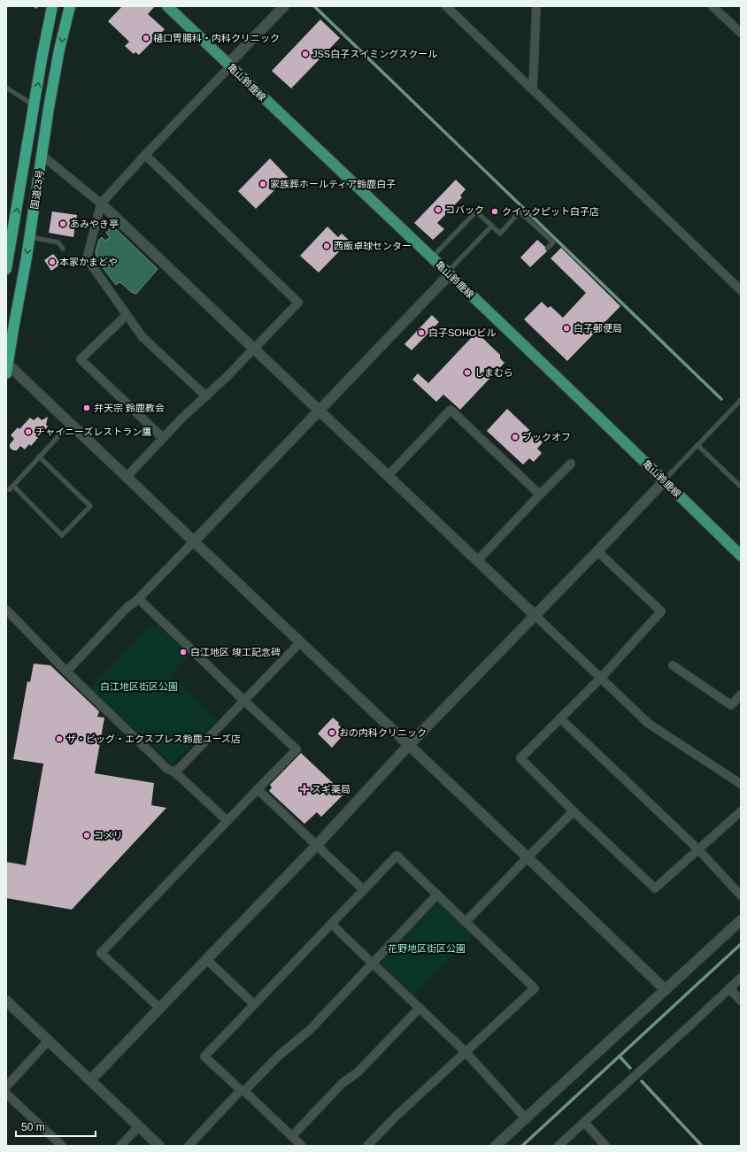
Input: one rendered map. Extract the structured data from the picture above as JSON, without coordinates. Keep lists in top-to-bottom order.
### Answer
{
  "streets": {
    "highway": ["国道23号"],
    "main road": ["亀山鈴鹿線"]
  },
  "parks": ["白江地区街区公園", "花野地区街区公園"],
  "places": {
    "other": [
      "樋口胃腸科・内科クリニック",
      "JSS白子スイミングスクール",
      "家族葬ホールティア鈴鹿白子",
      "コバック",
      "クイックピット白子店",
      "あみやき亭",
      "西飯卓球センター",
      "本家かまどや",
      "白子郵便局",
      "白子SOHOビル",
      "しまむら",
      "弁天宗 鈴鹿教会",
      "チャイニーズレストラン鷹",
      "ブックオフ",
      "白江地区 竣工記念碑",
      "おの内科クリニック",
      "ザ・ビッグ・エクスプレス鈴鹿ユーズ店",
      "コメリ"
    ],
    "health": ["スギ薬局"]
  },
  "scale_bar": "50 m"
}
